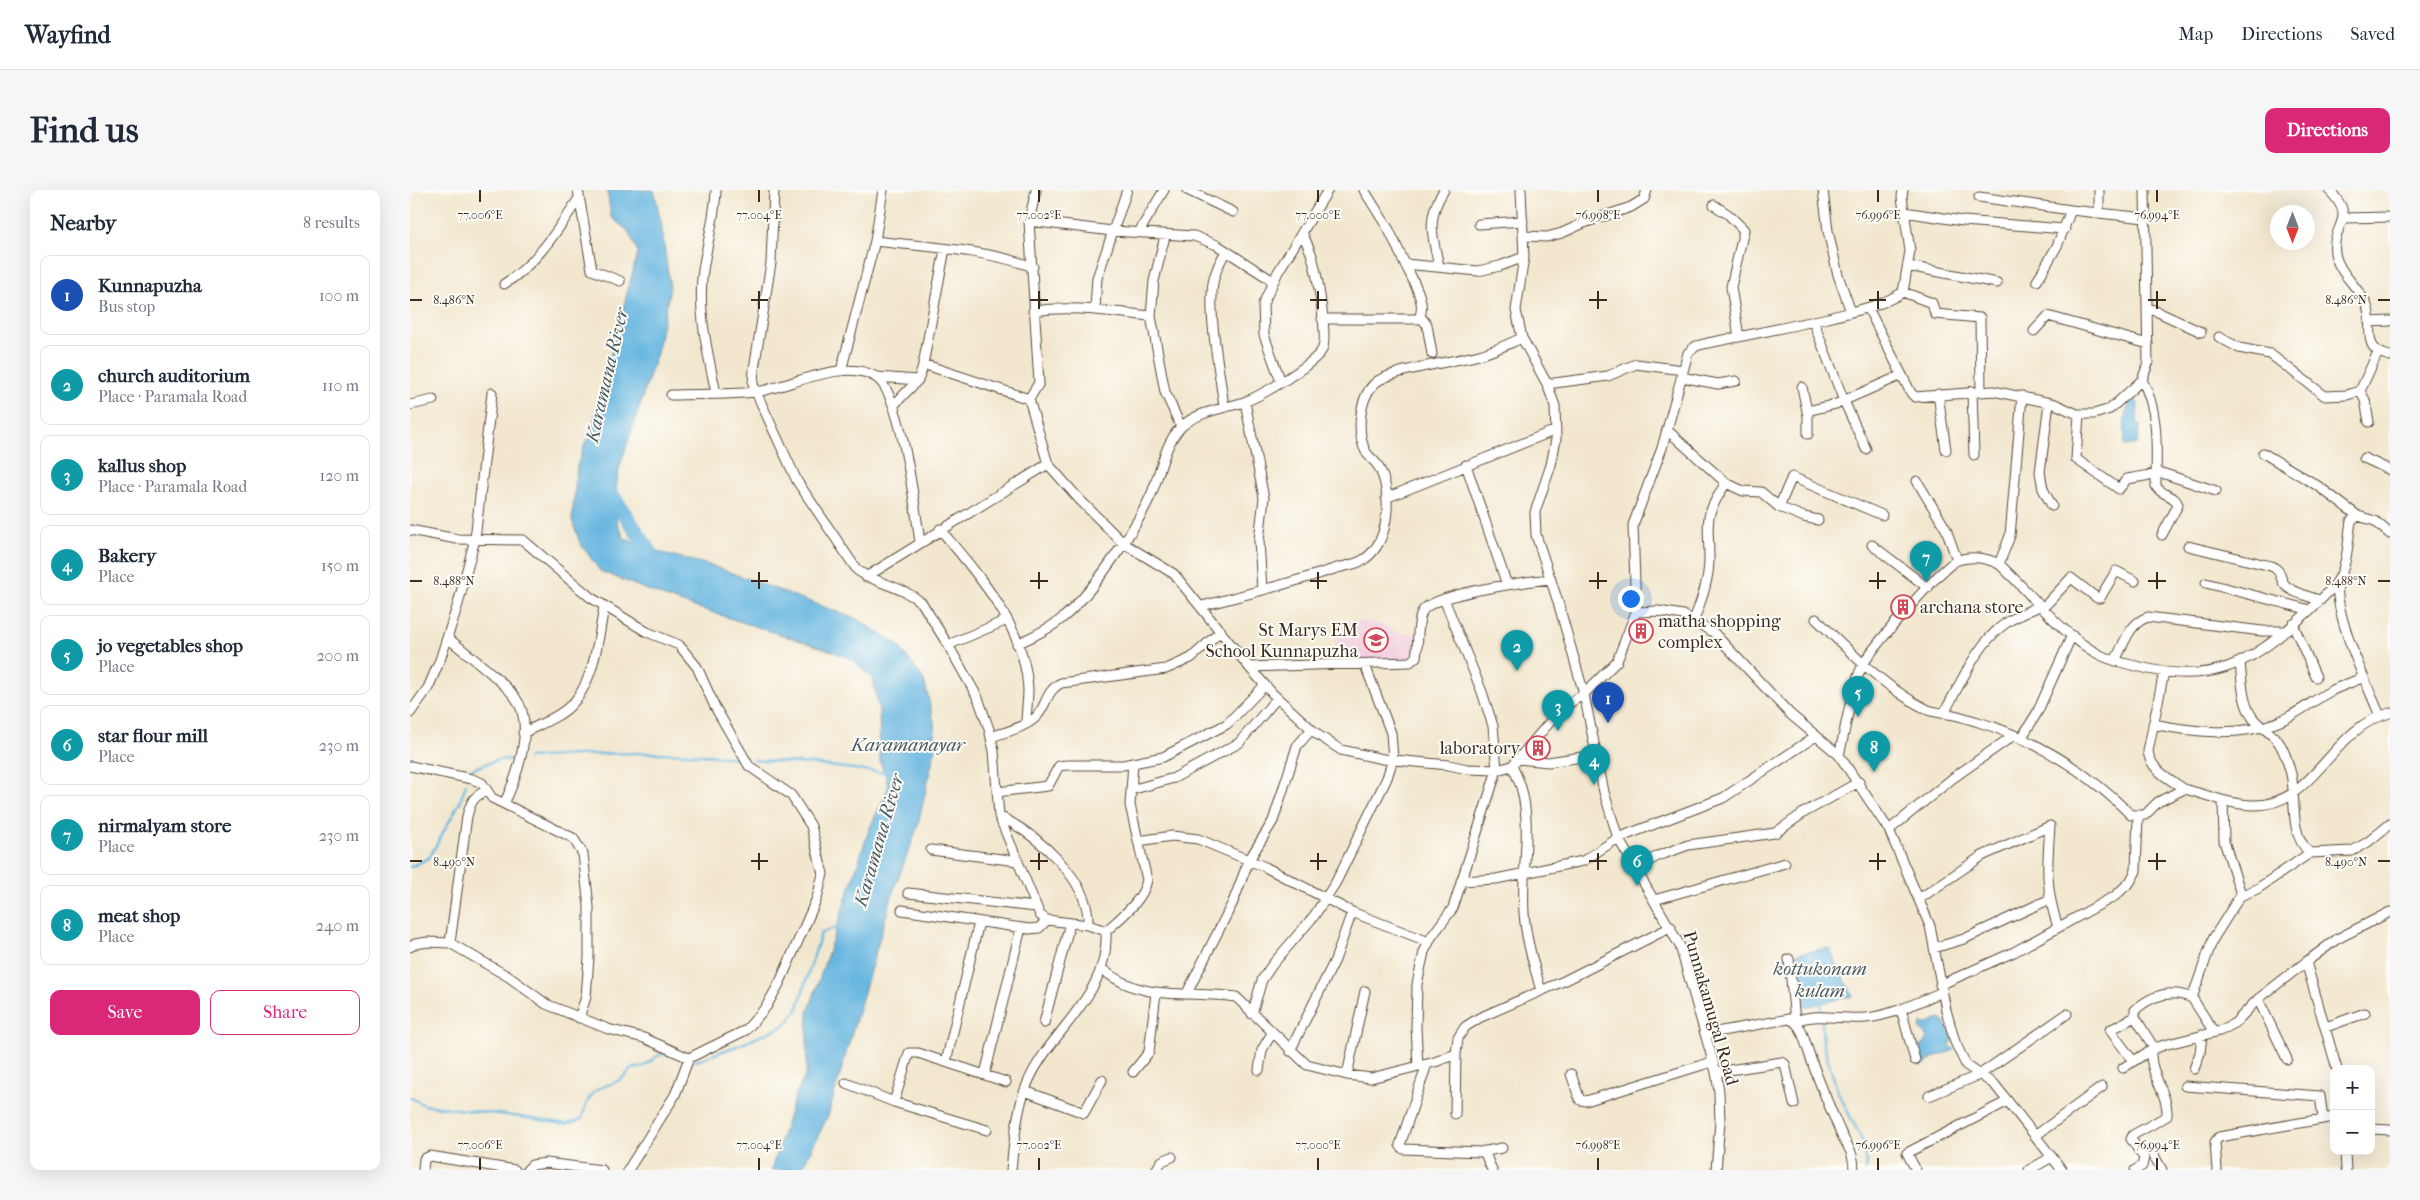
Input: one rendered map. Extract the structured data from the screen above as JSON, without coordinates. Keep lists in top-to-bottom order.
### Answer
{
  "streets": {
    "street": ["Punnakamugal Road"]
  },
  "water": ["Karamana River", "Karamanayar", "kottukonam kulam"],
  "places": {
    "building": ["archana store", "matha shopping complex", "laboratory"],
    "school or university": ["St Marys EM School Kunnapuzha"]
  },
  "north": "bottom",
  "page": {
    "header": "Wayfind",
    "nav": ["Map", "Directions", "Saved"],
    "buttons": [
      "Directions",
      ["Save", "Share"]
    ],
    "title": "Find us",
    "heading": ["Nearby", "8 results"],
    "list": [
      {
        "mark": "1",
        "name": "Kunnapuzha",
        "note": "Bus stop",
        "value": "100 m"
      },
      {
        "mark": "2",
        "name": "church auditorium",
        "note": "Place · Paramala Road",
        "value": "110 m"
      },
      {
        "mark": "3",
        "name": "kallus shop",
        "note": "Place · Paramala Road",
        "value": "120 m"
      },
      {
        "mark": "4",
        "name": "Bakery",
        "note": "Place",
        "value": "150 m"
      },
      {
        "mark": "5",
        "name": "jo vegetables shop",
        "note": "Place",
        "value": "200 m"
      },
      {
        "mark": "6",
        "name": "star flour mill",
        "note": "Place",
        "value": "230 m"
      },
      {
        "mark": "7",
        "name": "nirmalyam store",
        "note": "Place",
        "value": "230 m"
      },
      {
        "mark": "8",
        "name": "meat shop",
        "note": "Place",
        "value": "240 m"
      }
    ],
    "pins": [
      "7",
      "2",
      "5",
      "1",
      "3",
      "8",
      "4",
      "6"
    ],
    "map_buttons": ["+", "−"]
  },
  "coordinates": [
    "77.006°E",
    "77.004°E",
    "77.002°E",
    "77.000°E",
    "76.998°E",
    "76.996°E",
    "76.994°E",
    "8.486°N",
    "8.488°N",
    "8.490°N"
  ]
}
